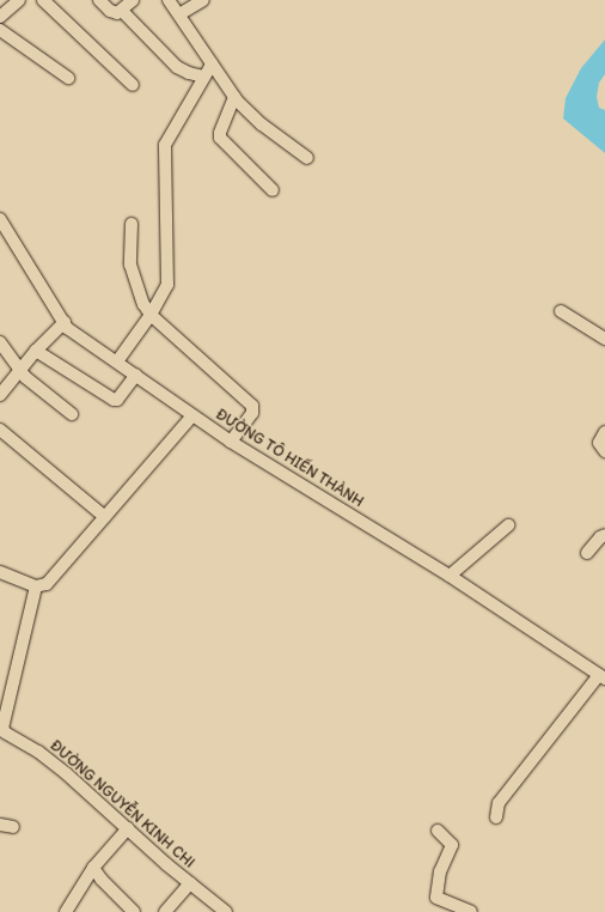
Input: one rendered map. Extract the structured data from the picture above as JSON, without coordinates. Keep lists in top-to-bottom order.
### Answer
{
  "streets": {
    "street": ["ĐƯỜNG TÔ HIẾN THÀNH", "ĐƯỜNG NGUYỄN KINH CHI"]
  }
}
